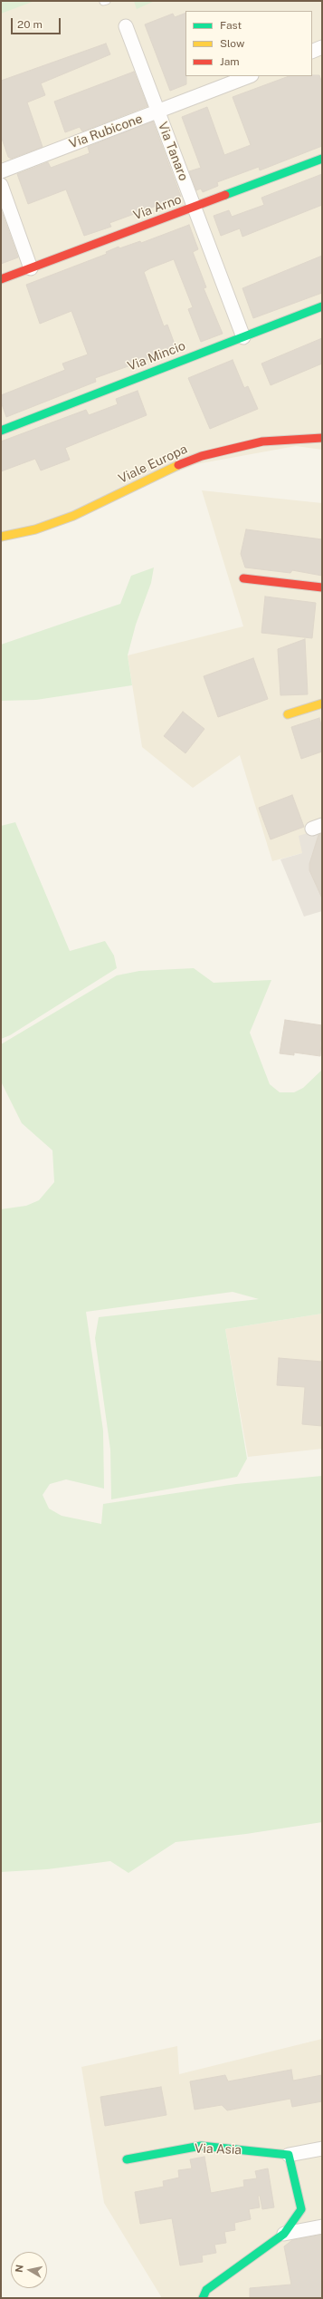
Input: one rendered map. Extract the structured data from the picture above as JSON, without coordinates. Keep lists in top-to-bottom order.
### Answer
{
  "streets": {
    "street": [
      "Via Rubicone",
      "Via Tanaro",
      "Via Arno",
      "Via Mincio",
      "Viale Europa",
      "Via Asia"
    ]
  },
  "crossings": [
    ["Via Rubicone", "Via Tanaro"],
    ["Via Tanaro", "Via Arno"],
    ["Via Tanaro", "Via Mincio"]
  ],
  "legend": ["Fast", "Slow", "Jam"],
  "scale_bar": "20 m",
  "north": "left"
}
